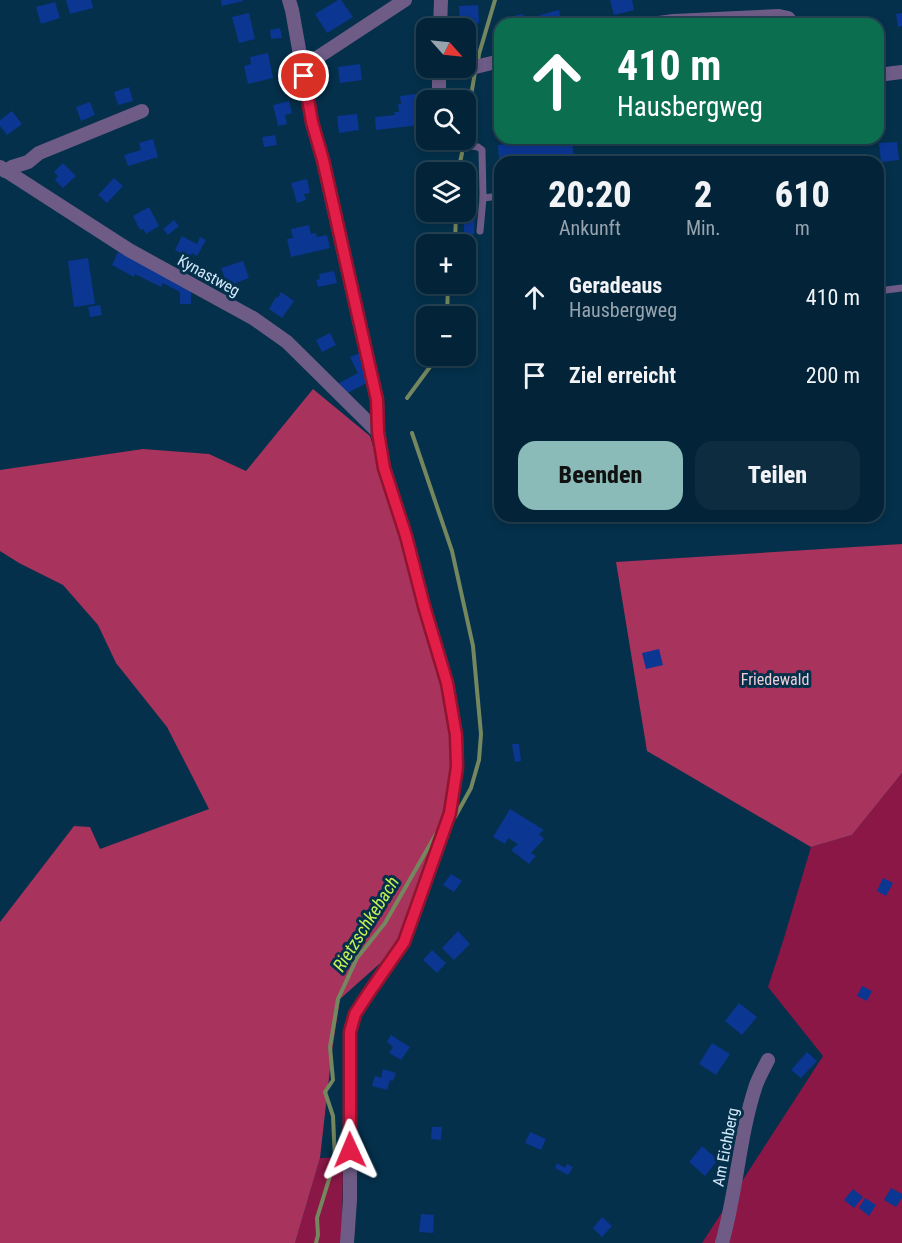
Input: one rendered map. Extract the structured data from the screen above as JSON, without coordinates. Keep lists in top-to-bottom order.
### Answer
{
  "streets": {
    "street": ["Kynastweg", "Am Eichberg"]
  },
  "water": ["Rietzschkebach"],
  "parks": ["Friedewald"],
  "north": "bottom right",
  "page": {
    "map_buttons": ["+", "−"],
    "turn": ["410 m", "Hausbergweg"],
    "eta": [
      "20:20",
      "Ankunft",
      "2",
      "Min.",
      "610",
      "m"
    ],
    "list": [
      {
        "name": "Geradeaus",
        "note": "Hausbergweg",
        "value": "410 m"
      },
      {
        "name": "Ziel erreicht",
        "value": "200 m"
      }
    ],
    "buttons": ["Beenden", "Teilen"]
  }
}
